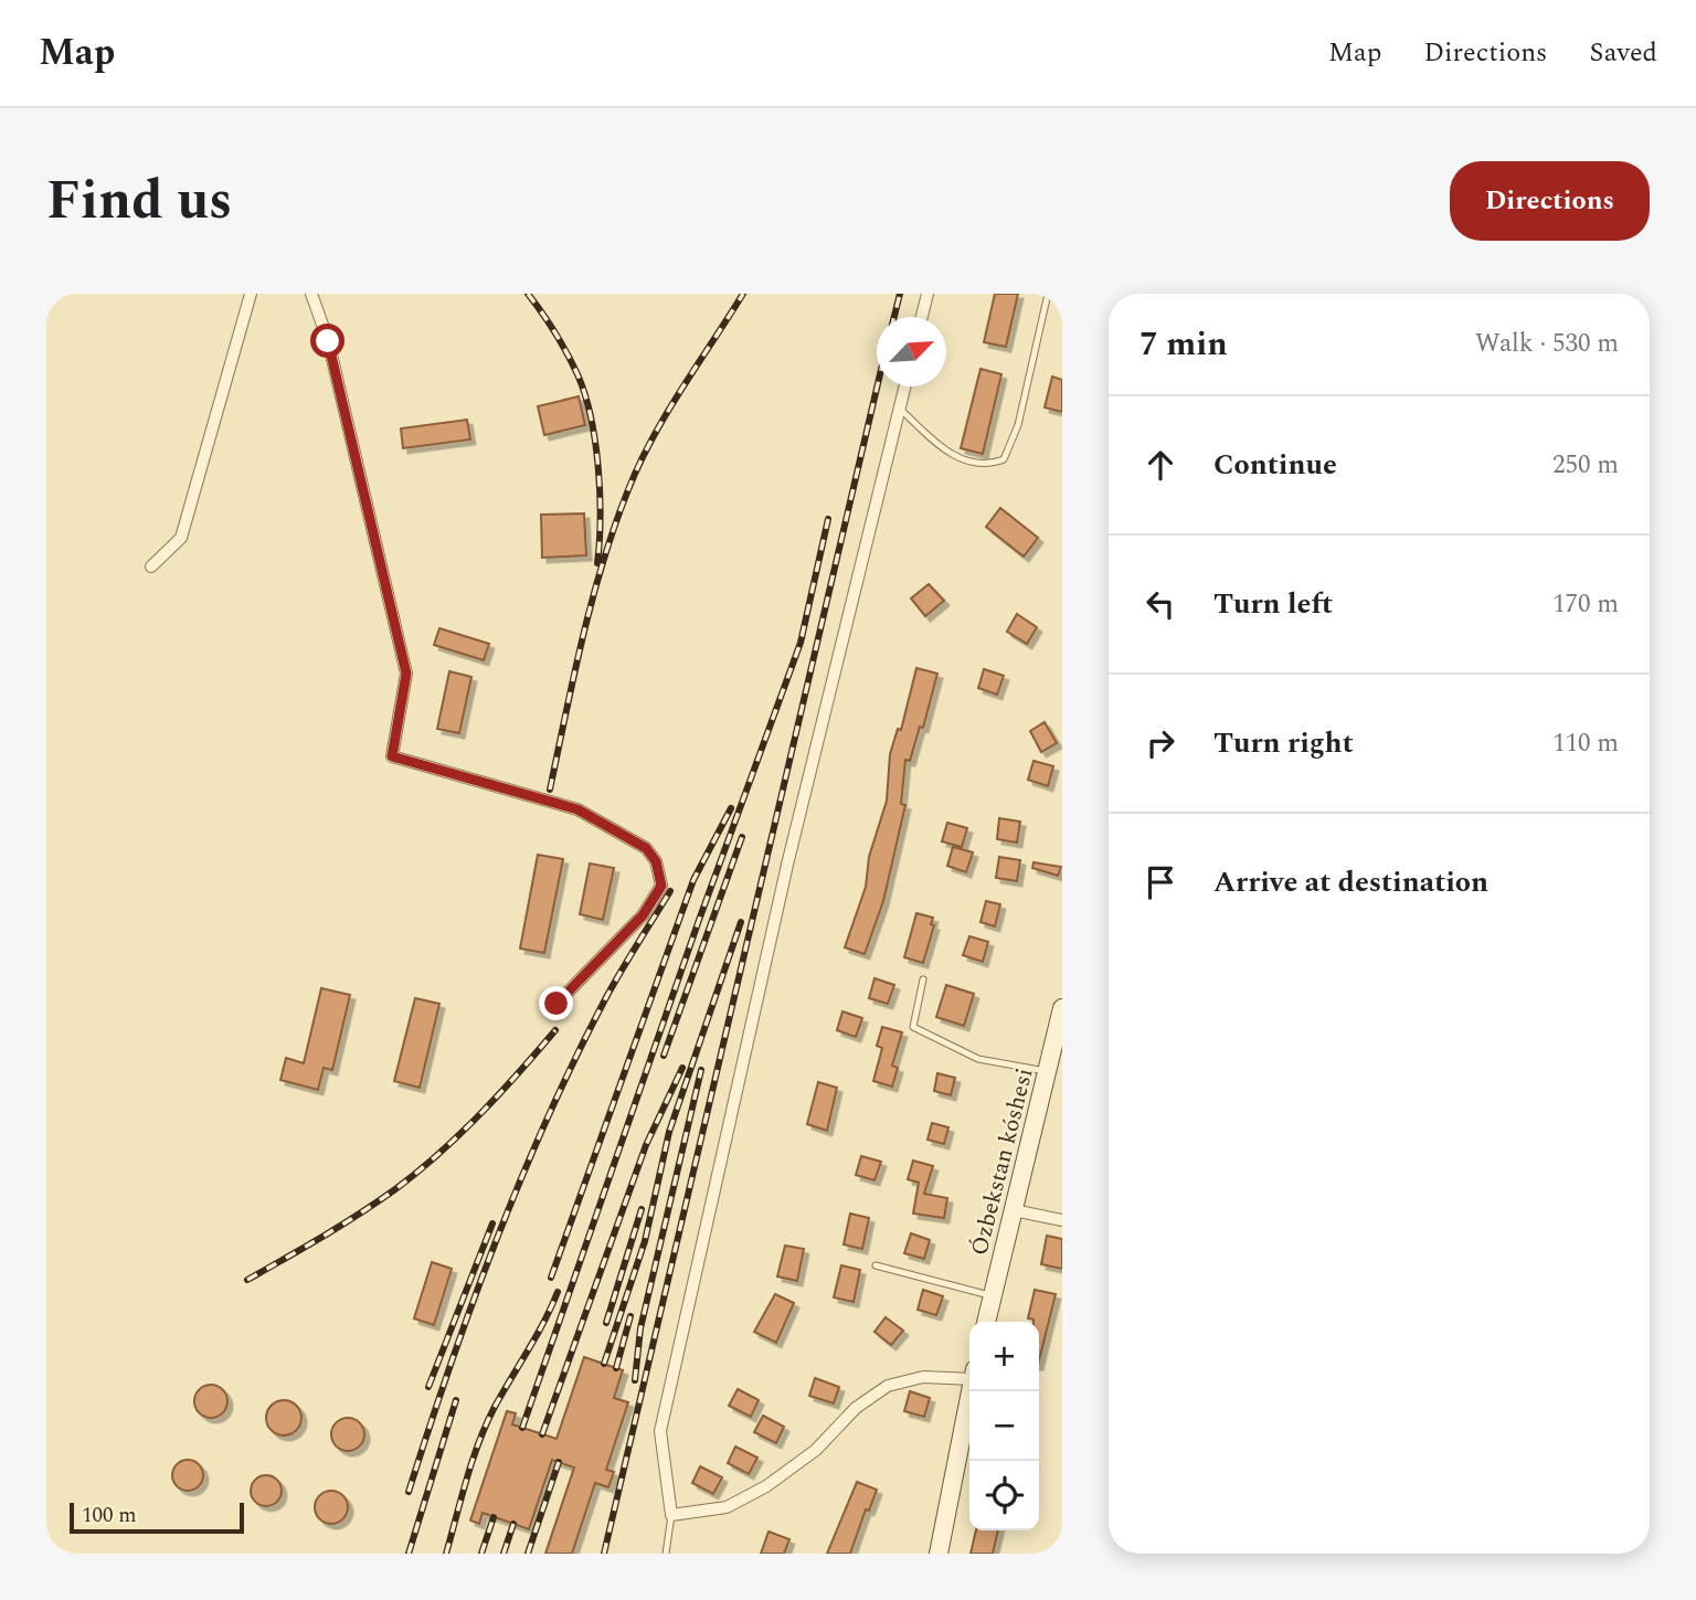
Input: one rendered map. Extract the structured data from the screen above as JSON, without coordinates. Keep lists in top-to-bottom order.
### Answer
{
  "streets": {
    "street": ["Ózbekstan kóshesi"]
  },
  "scale_bar": "100 m",
  "north": "top right",
  "page": {
    "header": "Map",
    "nav": ["Map", "Directions", "Saved"],
    "title": "Find us",
    "buttons": "Directions",
    "heading": ["7 min", "Walk · 530 m"],
    "list": [
      ["Continue", "250 m"],
      ["Turn left", "170 m"],
      ["Turn right", "110 m"],
      "Arrive at destination"
    ],
    "map_buttons": ["+", "−"],
    "scale": "100 m"
  }
}
